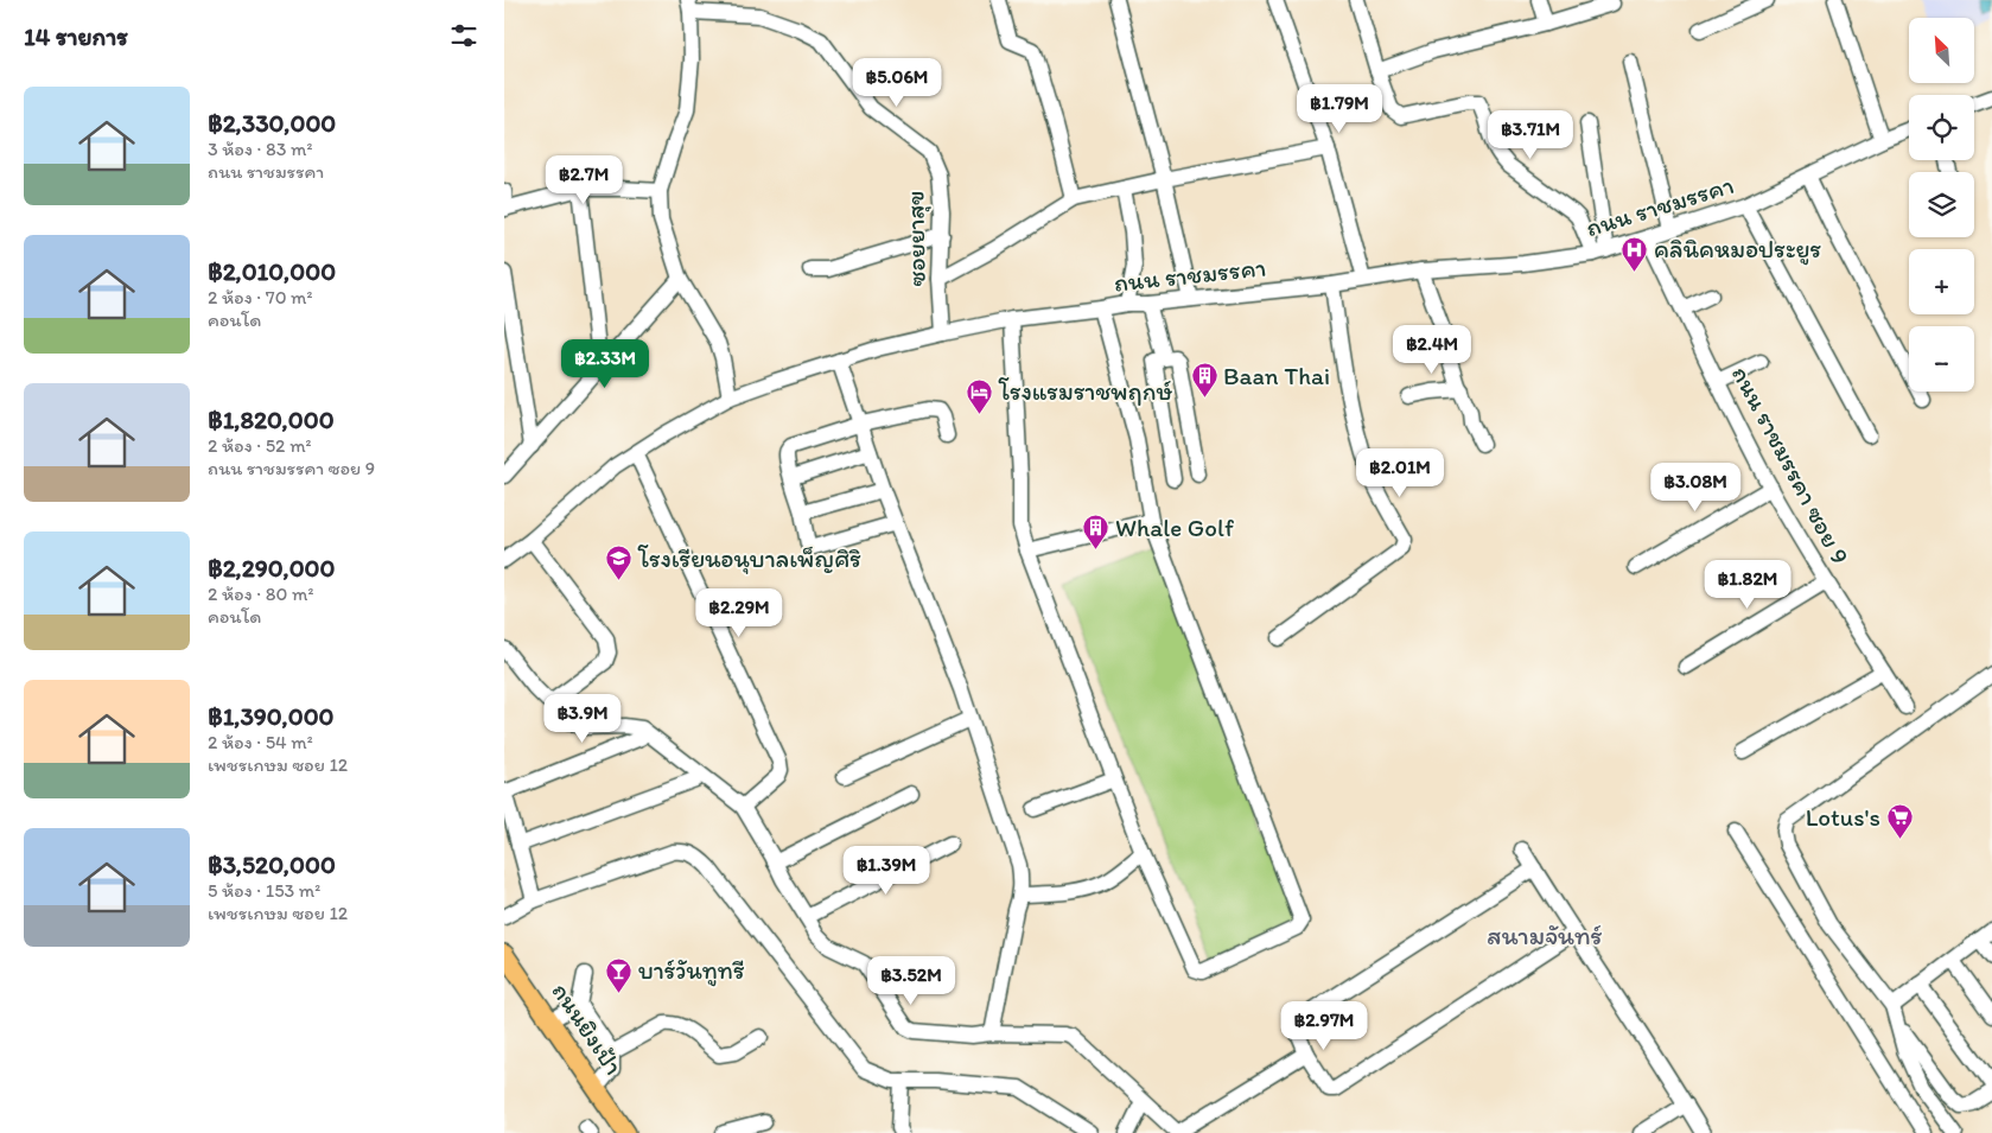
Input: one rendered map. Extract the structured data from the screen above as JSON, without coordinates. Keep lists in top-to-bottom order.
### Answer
{
  "streets": {
    "main road": ["ถนนยิงเป้า"],
    "street": ["ถนน ราชมรรคา", "ซอยยาสุข", "ถนน ราชมรรคา ซอย 9"]
  },
  "crossings": [
    ["ถนน ราชมรรคา", "ซอยยาสุข"],
    ["ถนน ราชมรรคา", "ถนน ราชมรรคา ซอย 9"]
  ],
  "districts": ["สนามจันทร์"],
  "places": {
    "hospital": ["คลินิคหมอประยูร"],
    "building": ["Baan Thai", "Whale Golf"],
    "hotel": ["โรงแรมราชพฤกษ์"],
    "school or university": ["โรงเรียนอนุบาลเพ็ญศิริ"],
    "supermarket": ["Lotus's"],
    "bar": ["บาร์วันทูทรี"]
  },
  "north": "top left",
  "page": {
    "heading": "14 รายการ",
    "map_buttons": ["+", "−"],
    "price": [
      "฿5.06M",
      "฿1.79M",
      "฿3.71M",
      "฿2.7M",
      "฿2.4M",
      "฿2.33M",
      "฿2.01M",
      "฿3.08M",
      "฿1.82M",
      "฿2.29M",
      "฿3.9M",
      "฿1.39M",
      "฿3.52M",
      "฿2.97M"
    ],
    "list": [
      {
        "name": "฿2,330,000",
        "note": "3 ห้อง · 83 m² · ถนน ราชมรรคา"
      },
      {
        "name": "฿2,010,000",
        "note": "2 ห้อง · 70 m² · คอนโด"
      },
      {
        "name": "฿1,820,000",
        "note": "2 ห้อง · 52 m² · ถนน ราชมรรคา ซอย 9"
      },
      {
        "name": "฿2,290,000",
        "note": "2 ห้อง · 80 m² · คอนโด"
      },
      {
        "name": "฿1,390,000",
        "note": "2 ห้อง · 54 m² · เพชรเกษม ซอย 12"
      },
      {
        "name": "฿3,520,000",
        "note": "5 ห้อง · 153 m² · เพชรเกษม ซอย 12"
      }
    ]
  }
}
